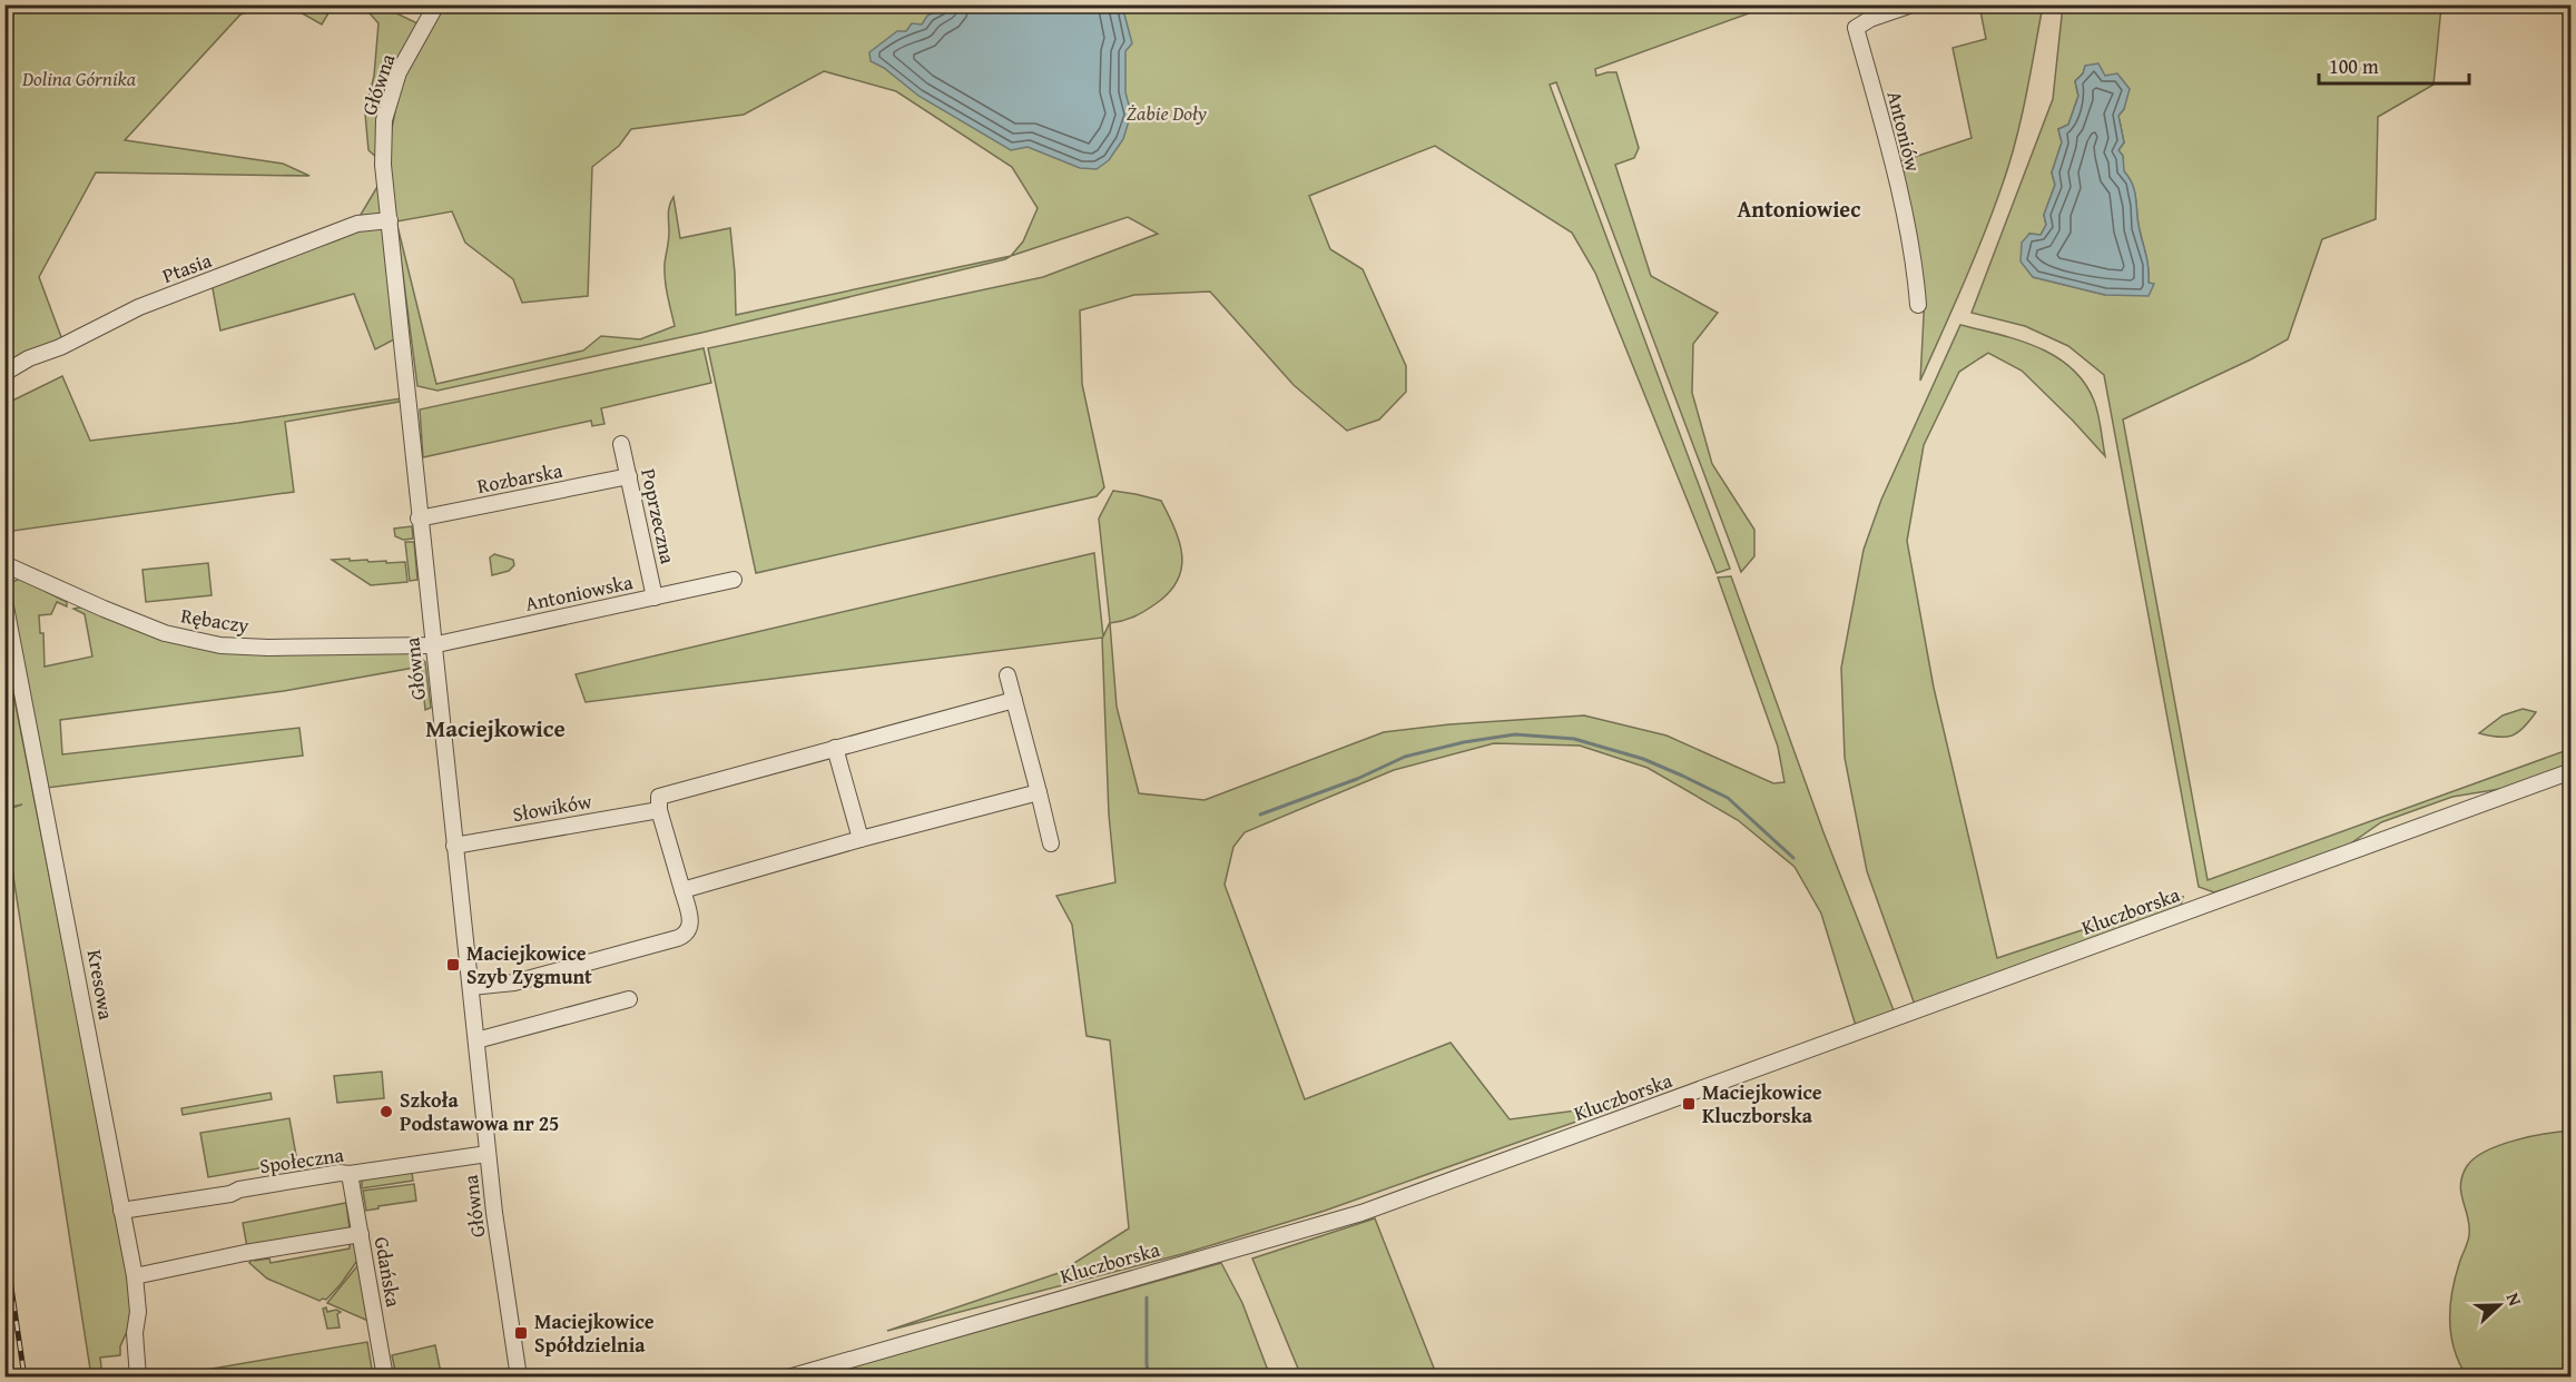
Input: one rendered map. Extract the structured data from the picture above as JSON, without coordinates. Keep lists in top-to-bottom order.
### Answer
{
  "streets": {
    "street": [
      "Główna",
      "Antoniów",
      "Ptasia",
      "Rozbarska",
      "Poprzeczna",
      "Antoniowska",
      "Rębaczy",
      "Słowików",
      "Kluczborska",
      "Kresowa",
      "Społeczna",
      "Gdańska"
    ]
  },
  "crossings": [
    ["Główna", "Ptasia"],
    ["Główna", "Rozbarska"],
    ["Główna", "Antoniowska"],
    ["Główna", "Rębaczy"],
    ["Główna", "Słowików"],
    ["Główna", "Społeczna"],
    ["Rozbarska", "Poprzeczna"],
    ["Poprzeczna", "Antoniowska"],
    ["Antoniowska", "Rębaczy"],
    ["Kresowa", "Społeczna"],
    ["Społeczna", "Gdańska"]
  ],
  "districts": ["Antoniowiec", "Maciejkowice"],
  "parks": ["Dolina Górnika", "Żabie Doły"],
  "places": {
    "transit": ["Maciejkowice Szyb Zygmunt", "Maciejkowice Kluczborska", "Maciejkowice Spółdzielnia"],
    "other": ["Szkoła Podstawowa nr 25"]
  },
  "scale_bar": "100 m",
  "north": "right"
}
